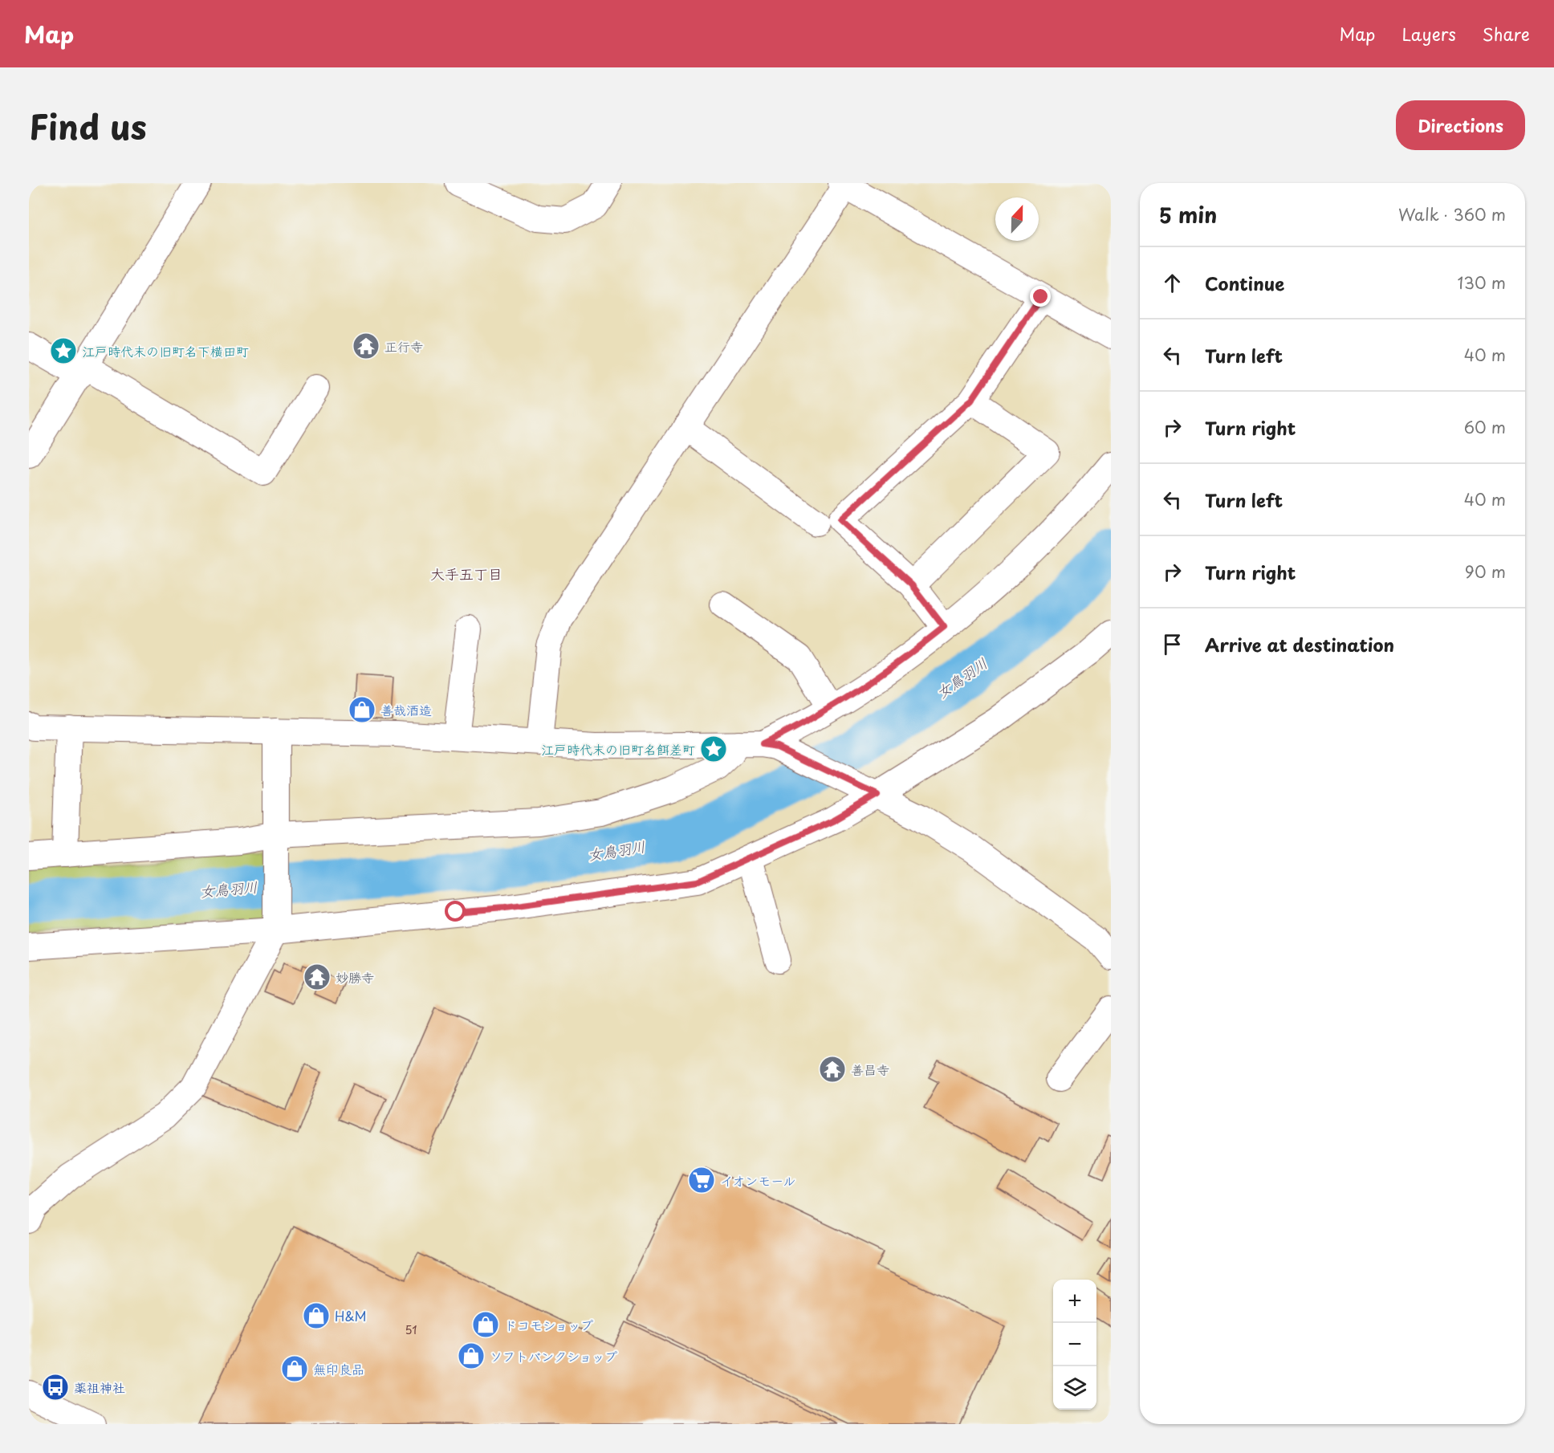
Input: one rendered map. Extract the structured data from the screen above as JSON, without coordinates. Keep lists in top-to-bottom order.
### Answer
{
  "districts": ["大手五丁目"],
  "water": ["女鳥羽川"],
  "places": {
    "temple": ["正行寺", "妙勝寺", "善昌寺"],
    "place": ["江戸時代末の旧町名下横田町", "江戸時代末の旧町名餌差町"],
    "shop": [
      "善哉酒造",
      "H&M",
      "ドコモショップ",
      "ソフトバンクショップ",
      "無印良品"
    ],
    "supermarket": ["イオンモール"],
    "bus stop": ["薬祖神社"]
  },
  "house_numbers": ["51"],
  "north": "top",
  "page": {
    "header": "Map",
    "nav": ["Map", "Layers", "Share"],
    "title": "Find us",
    "buttons": "Directions",
    "heading": ["5 min", "Walk · 360 m"],
    "list": [
      ["Continue", "130 m"],
      ["Turn left", "40 m"],
      ["Turn right", "60 m"],
      ["Turn left", "40 m"],
      ["Turn right", "90 m"],
      "Arrive at destination"
    ],
    "map_buttons": ["+", "−"]
  }
}
